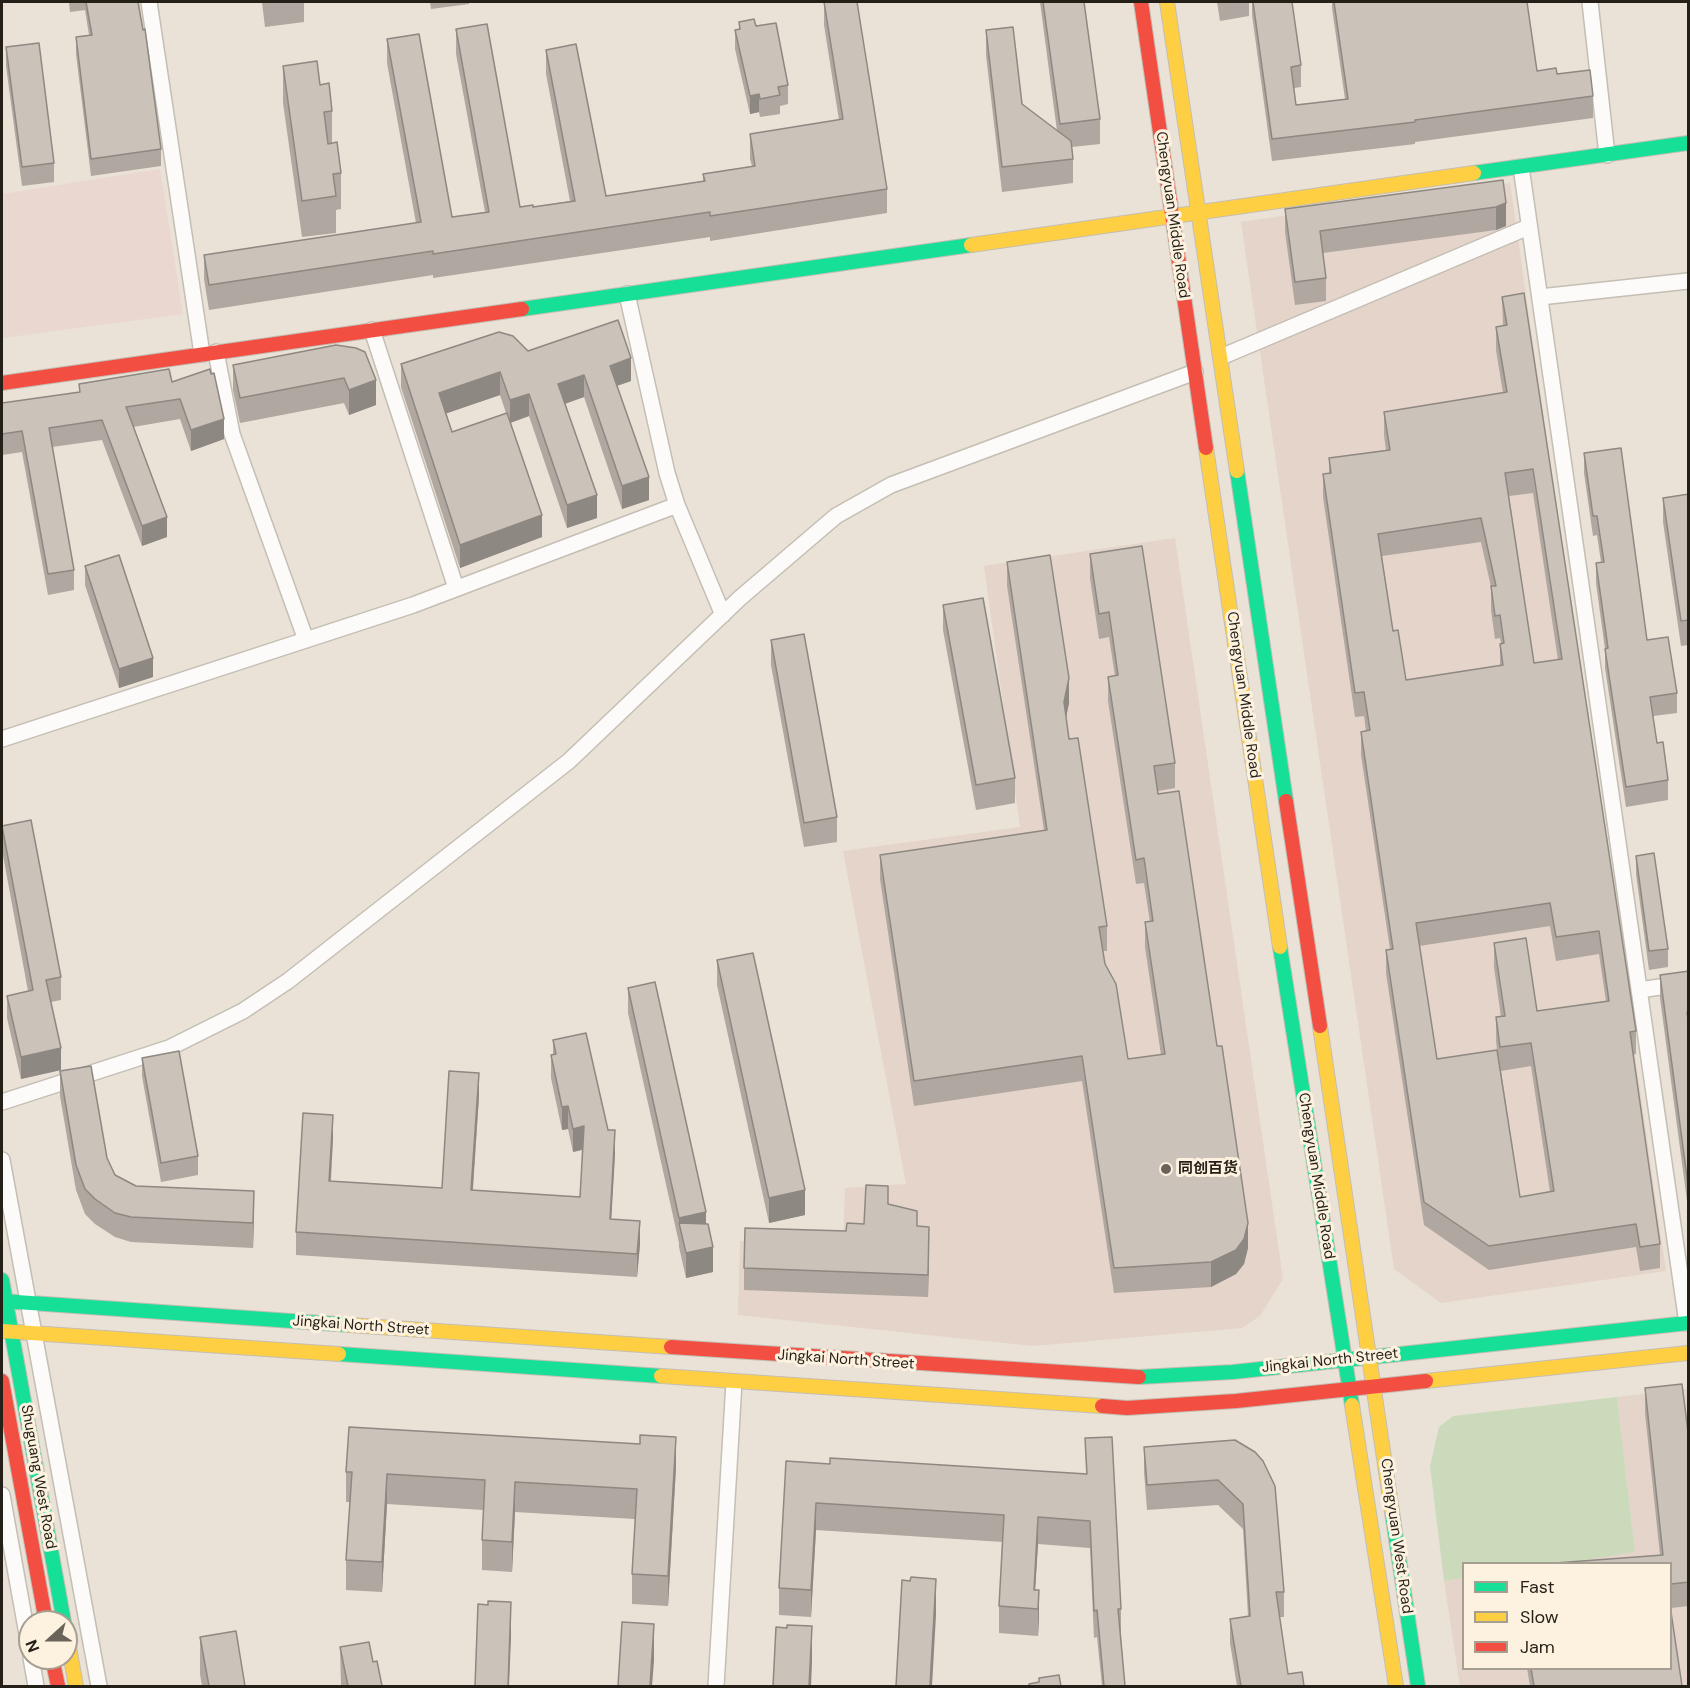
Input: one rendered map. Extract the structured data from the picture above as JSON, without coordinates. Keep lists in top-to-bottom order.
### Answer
{
  "streets": {
    "main road": [
      "Chengyuan Middle Road",
      "Jingkai North Street",
      "Shuguang West Road",
      "Chengyuan West Road"
    ]
  },
  "crossings": [
    ["Chengyuan Middle Road", "Jingkai North Street"],
    ["Chengyuan Middle Road", "Chengyuan West Road"],
    ["Jingkai North Street", "Shuguang West Road"],
    ["Jingkai North Street", "Chengyuan West Road"]
  ],
  "places": ["同创百货"],
  "legend": ["Fast", "Slow", "Jam"],
  "north": "left"
}
